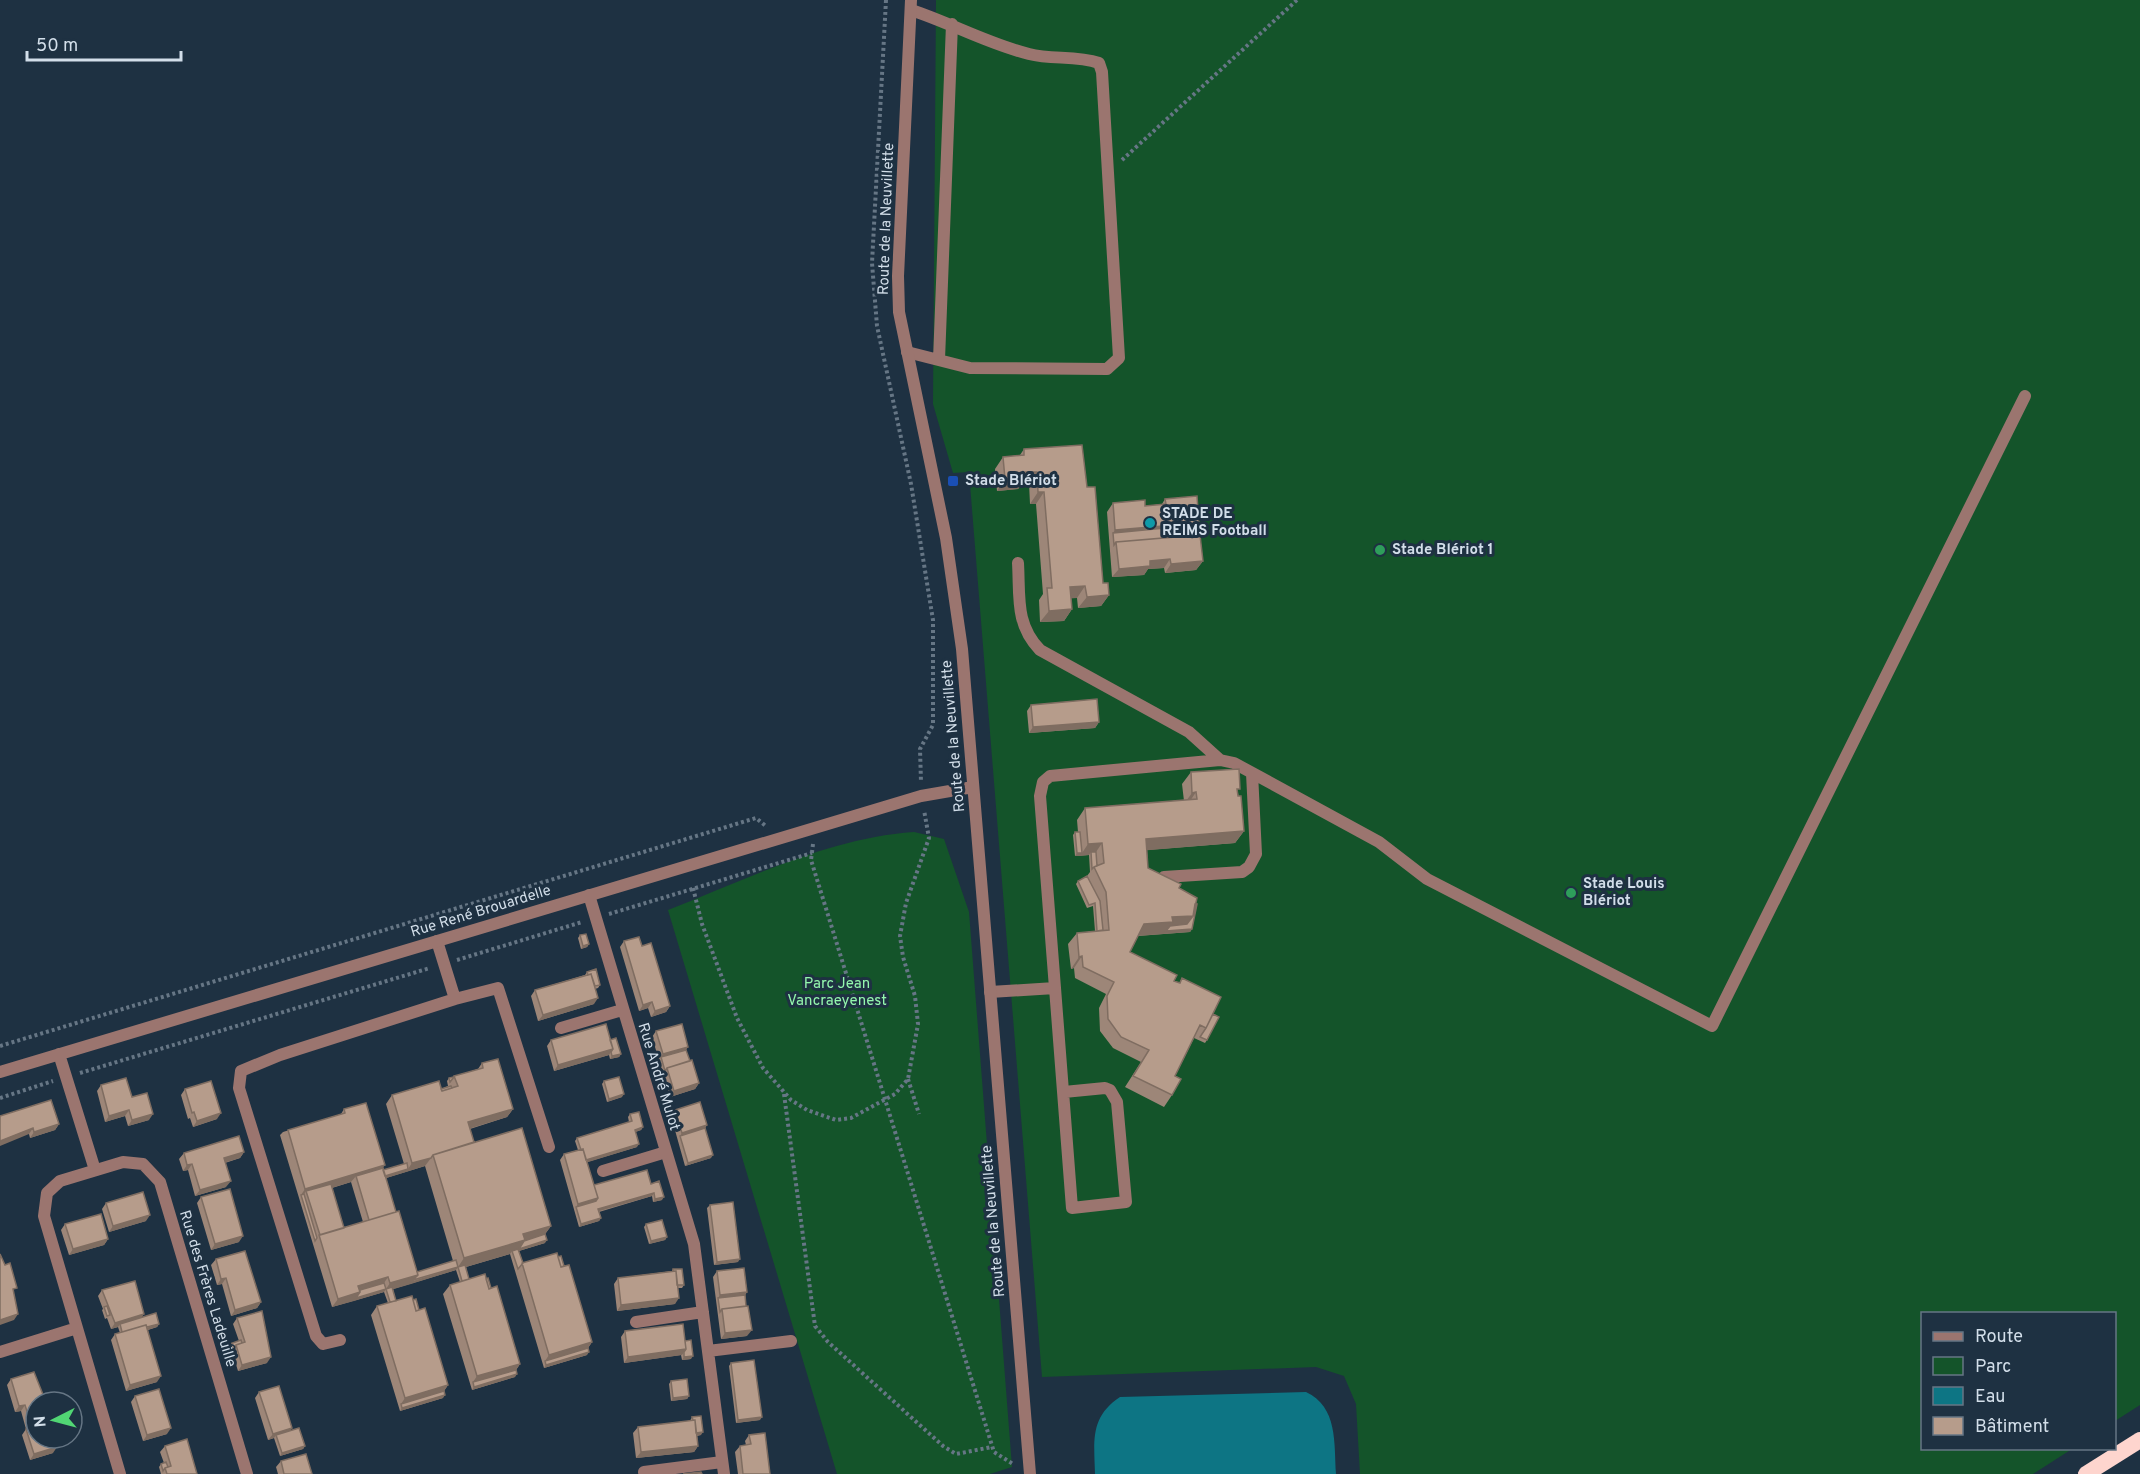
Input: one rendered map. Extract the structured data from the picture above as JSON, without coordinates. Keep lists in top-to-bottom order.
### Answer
{
  "streets": {
    "street": [
      "Route de la Neuvillette",
      "Rue René Brouardelle",
      "Rue André Mulot",
      "Rue des Frères Ladeuille"
    ]
  },
  "crossings": [
    ["Route de la Neuvillette", "Rue René Brouardelle"],
    ["Rue René Brouardelle", "Rue André Mulot"]
  ],
  "parks": ["Parc Jean Vancraeyenest"],
  "places": {
    "transit": ["Stade Blériot"],
    "other": ["STADE DE REIMS Football", "Stade Blériot 1", "Stade Louis Blériot"]
  },
  "legend": [
    "Route",
    "Parc",
    "Eau",
    "Bâtiment"
  ],
  "scale_bar": "50 m",
  "north": "left"
}
